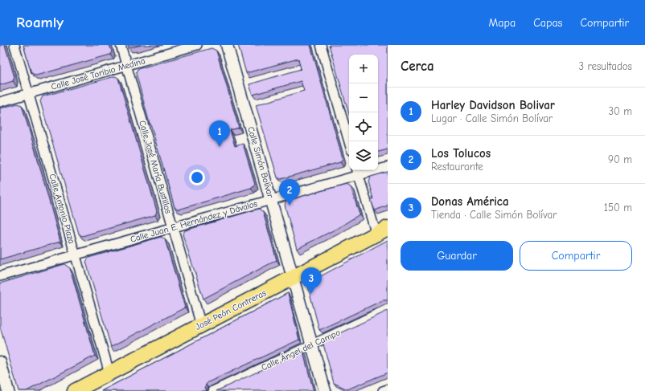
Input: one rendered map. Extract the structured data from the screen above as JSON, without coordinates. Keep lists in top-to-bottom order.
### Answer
{
  "streets": {
    "main road": ["José Peón Contreras"],
    "street": [
      "Calle José Toribio Medina",
      "Calle Simón Bolívar",
      "Calle José María Bustillos",
      "Calle Antonio Plaza",
      "Calle Juan E. Hernández y Dávalos",
      "Calle Ángel del Campo"
    ]
  },
  "crossings": [
    ["Calle José Toribio Medina", "Calle José María Bustillos"],
    ["Calle José Toribio Medina", "Calle Antonio Plaza"],
    ["Calle Simón Bolívar", "Calle Juan E. Hernández y Dávalos"],
    ["Calle Simón Bolívar", "José Peón Contreras"],
    ["Calle Simón Bolívar", "Calle Ángel del Campo"],
    ["Calle José María Bustillos", "Calle Juan E. Hernández y Dávalos"],
    ["Calle José María Bustillos", "José Peón Contreras"],
    ["Calle Antonio Plaza", "Calle Juan E. Hernández y Dávalos"],
    ["Calle Antonio Plaza", "José Peón Contreras"]
  ],
  "page": {
    "header": "Roamly",
    "nav": ["Mapa", "Capas", "Compartir"],
    "heading": ["Cerca", "3 resultados"],
    "map_buttons": ["+", "−"],
    "list": [
      {
        "mark": "1",
        "name": "Harley Davidson Bolivar",
        "note": "Lugar · Calle Simón Bolívar",
        "value": "30 m"
      },
      {
        "mark": "2",
        "name": "Los Tolucos",
        "note": "Restaurante",
        "value": "90 m"
      },
      {
        "mark": "3",
        "name": "Donas América",
        "note": "Tienda · Calle Simón Bolívar",
        "value": "150 m"
      }
    ],
    "pins": ["1", "2", "3"],
    "buttons": ["Guardar", "Compartir"]
  }
}
